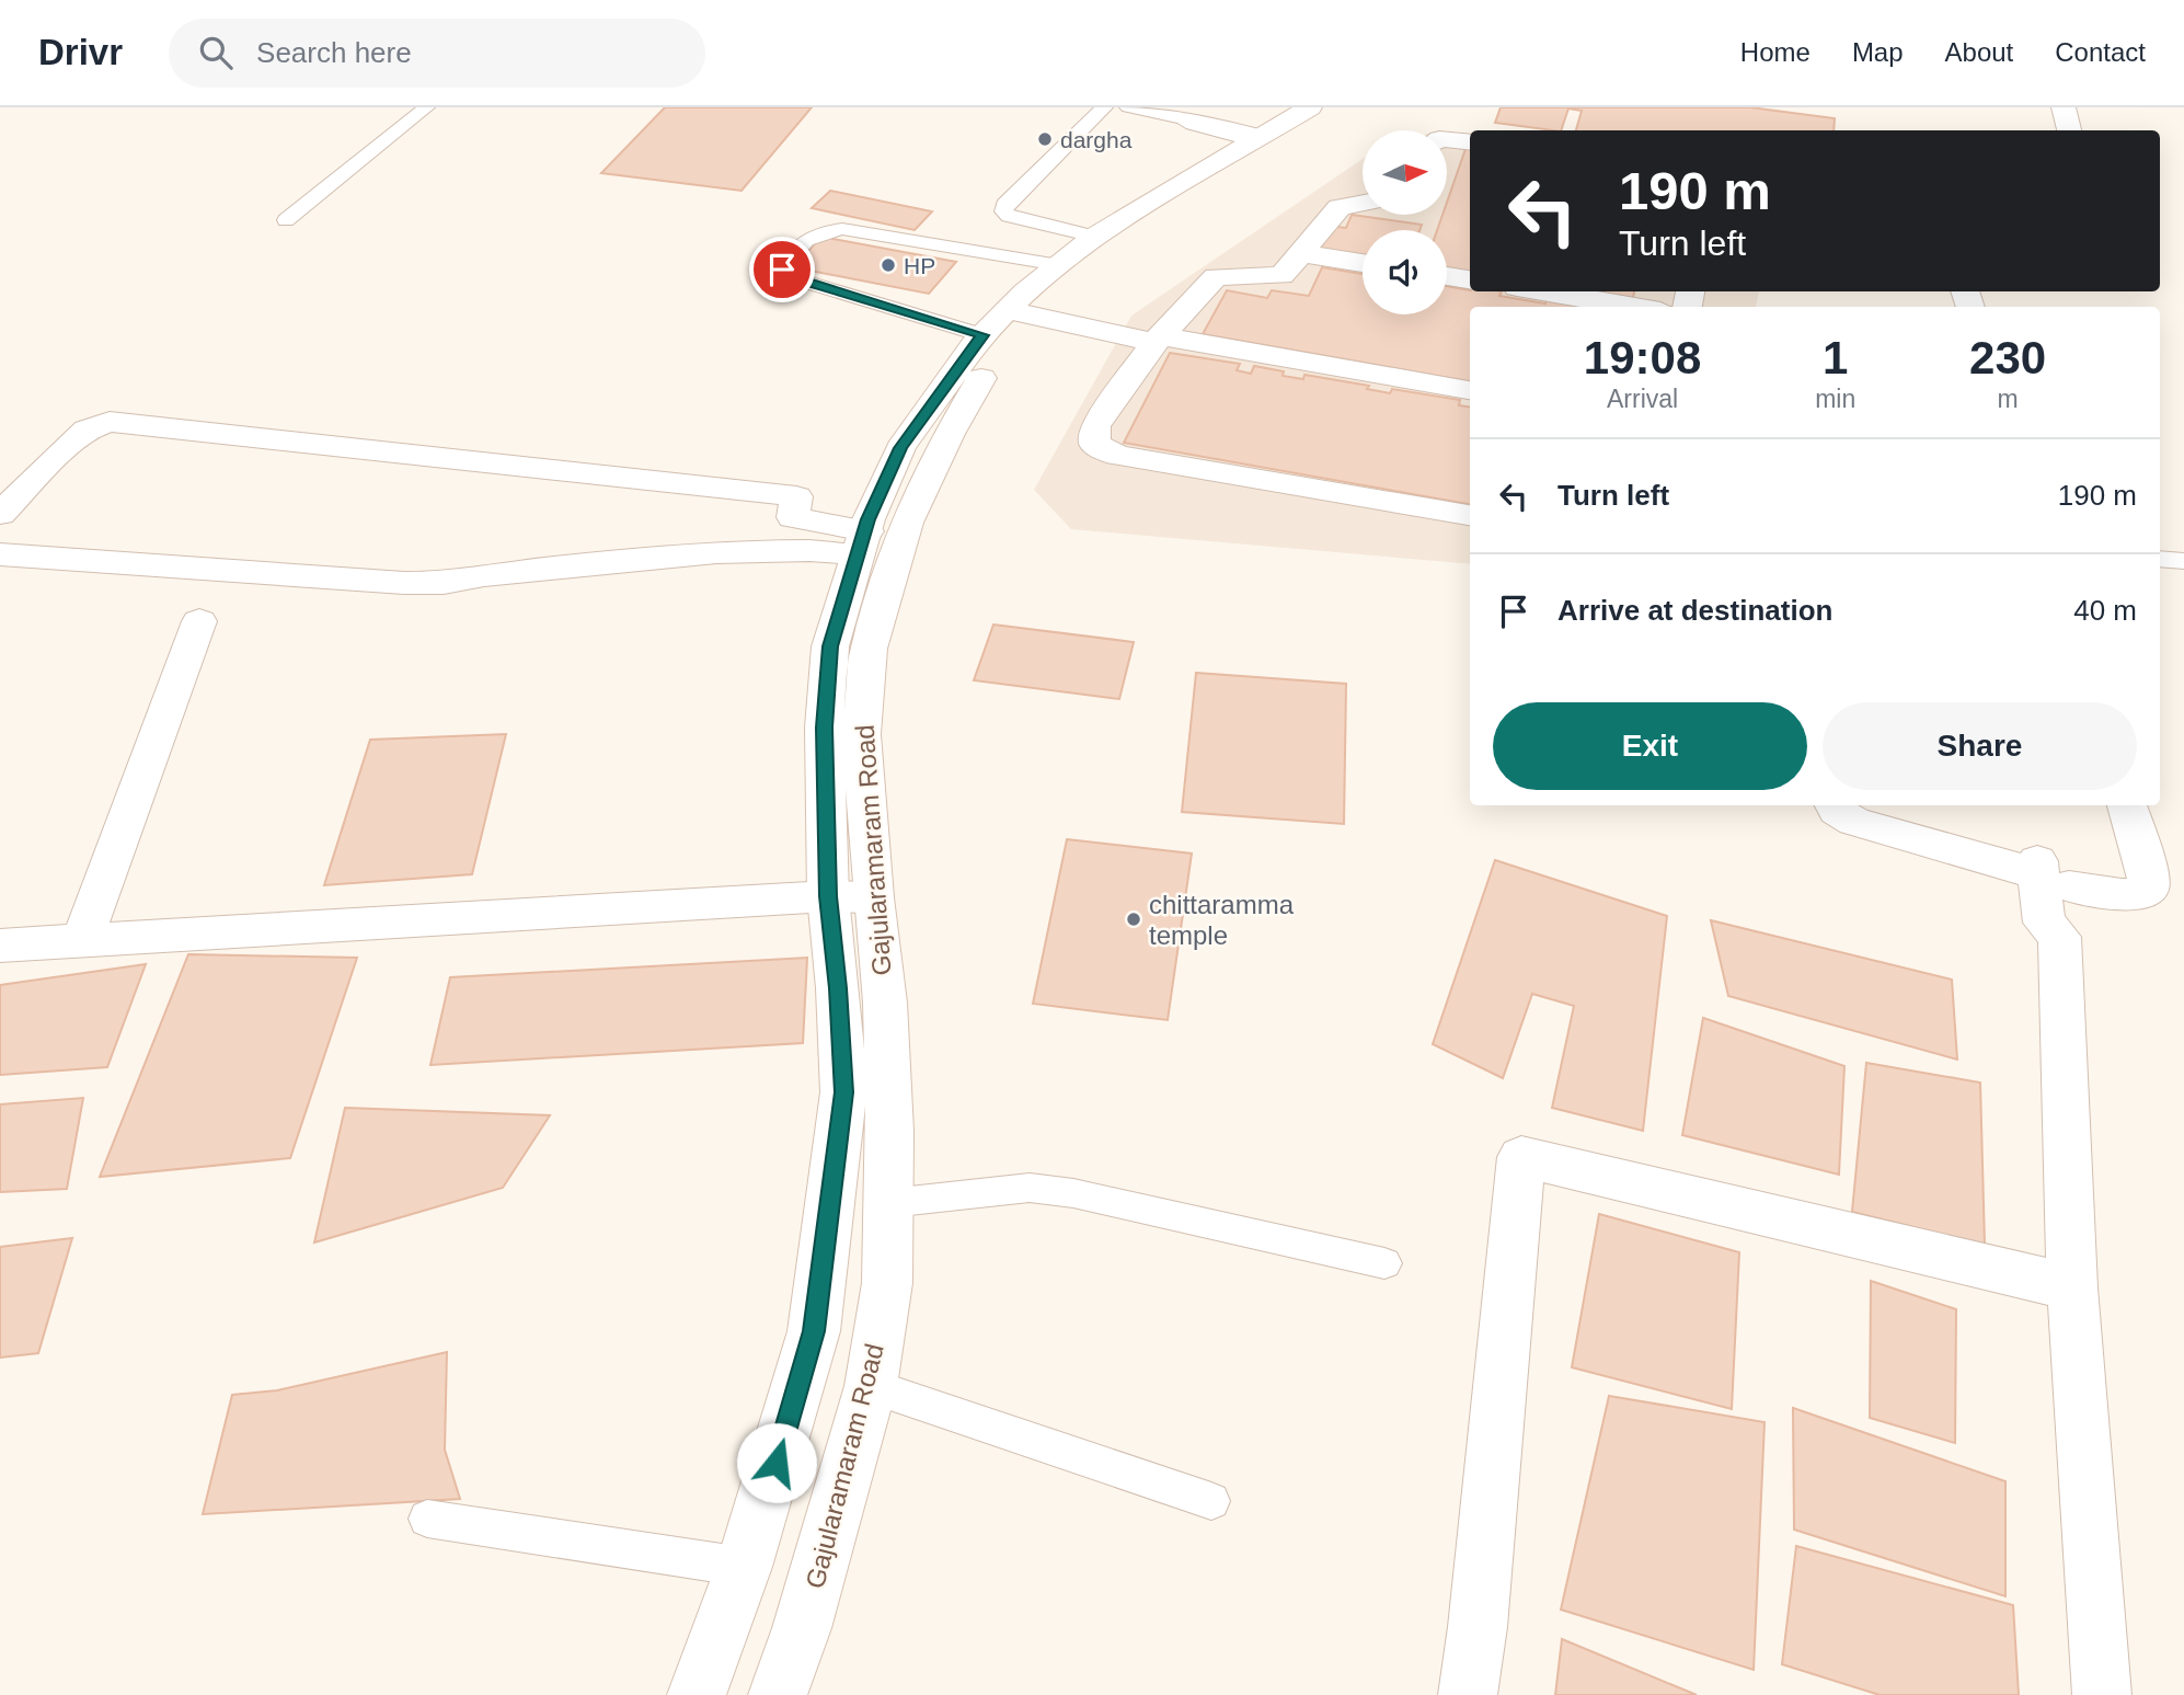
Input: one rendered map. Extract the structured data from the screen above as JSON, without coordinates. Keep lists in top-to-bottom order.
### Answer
{
  "streets": {
    "street": ["Gajularamaram Road"]
  },
  "places": ["dargha", "HP", "chittaramma temple"],
  "north": "right",
  "page": {
    "header": "Drivr",
    "search": "Search here",
    "nav": [
      "Home",
      "Map",
      "About",
      "Contact"
    ],
    "turn": ["190 m", "Turn left"],
    "eta": [
      "19:08",
      "Arrival",
      "1",
      "min",
      "230",
      "m"
    ],
    "list": [
      {
        "name": "Turn left",
        "value": "190 m"
      },
      {
        "name": "Arrive at destination",
        "value": "40 m"
      }
    ],
    "buttons": ["Exit", "Share"]
  }
}
